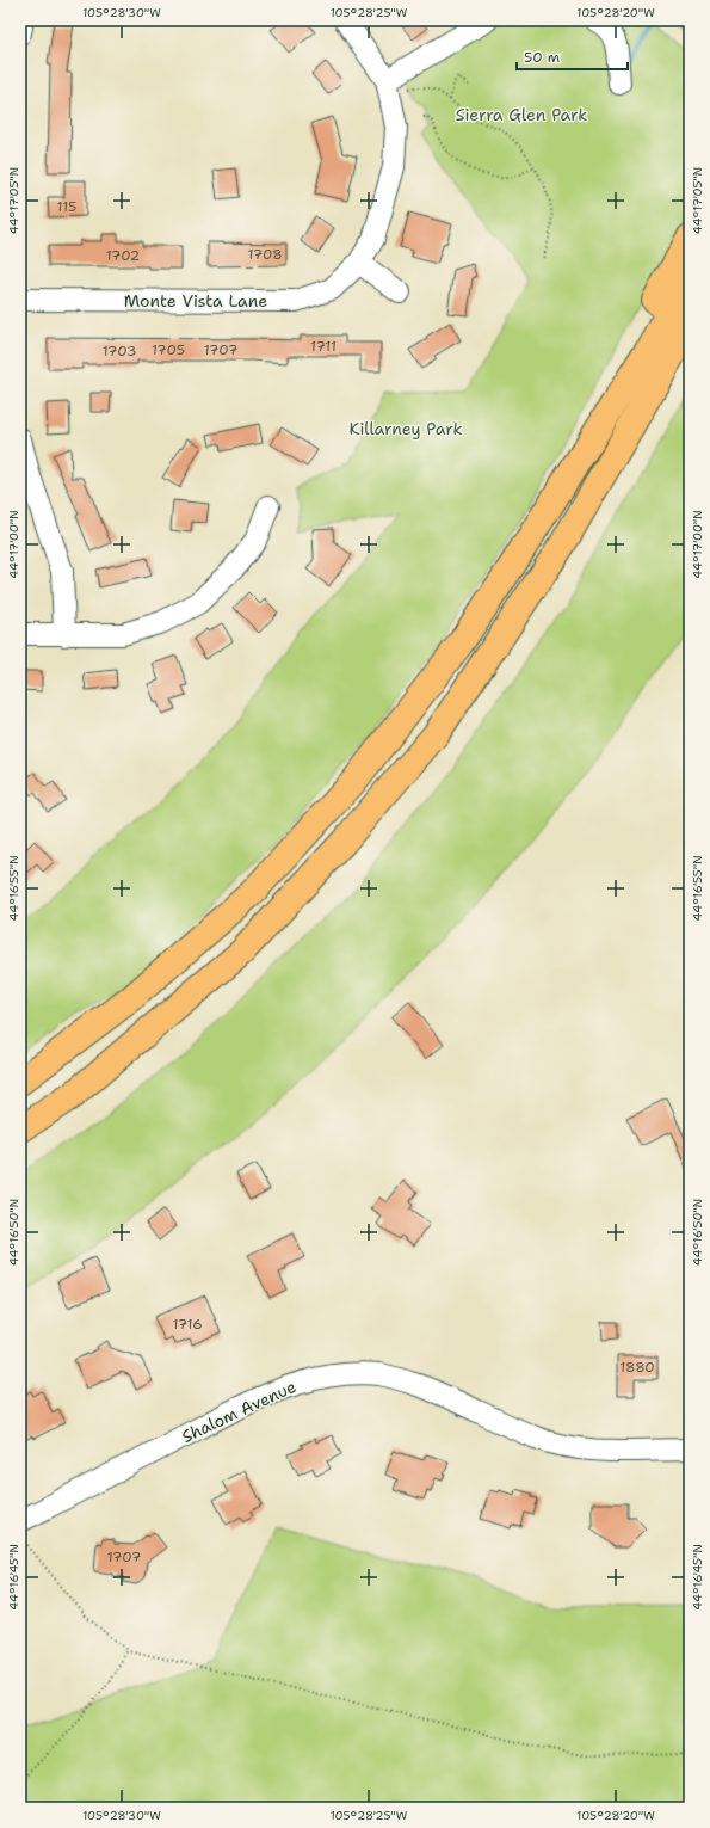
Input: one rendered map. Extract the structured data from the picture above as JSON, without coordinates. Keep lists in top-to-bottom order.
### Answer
{
  "streets": {
    "street": ["Monte Vista Lane", "Shalom Avenue"]
  },
  "parks": ["Sierra Glen Park", "Killarney Park"],
  "house_numbers": [
    "115",
    "1708",
    "1702",
    "1711",
    "1705",
    "1707",
    "1703",
    "1716",
    "1880",
    "1707"
  ],
  "scale_bar": "50 m",
  "coordinates": [
    "105°28'30\"W",
    "105°28'25\"W",
    "105°28'20\"W",
    "44°17'05\"N",
    "44°17'00\"N",
    "44°16'55\"N",
    "44°16'50\"N",
    "44°16'45\"N"
  ]
}
